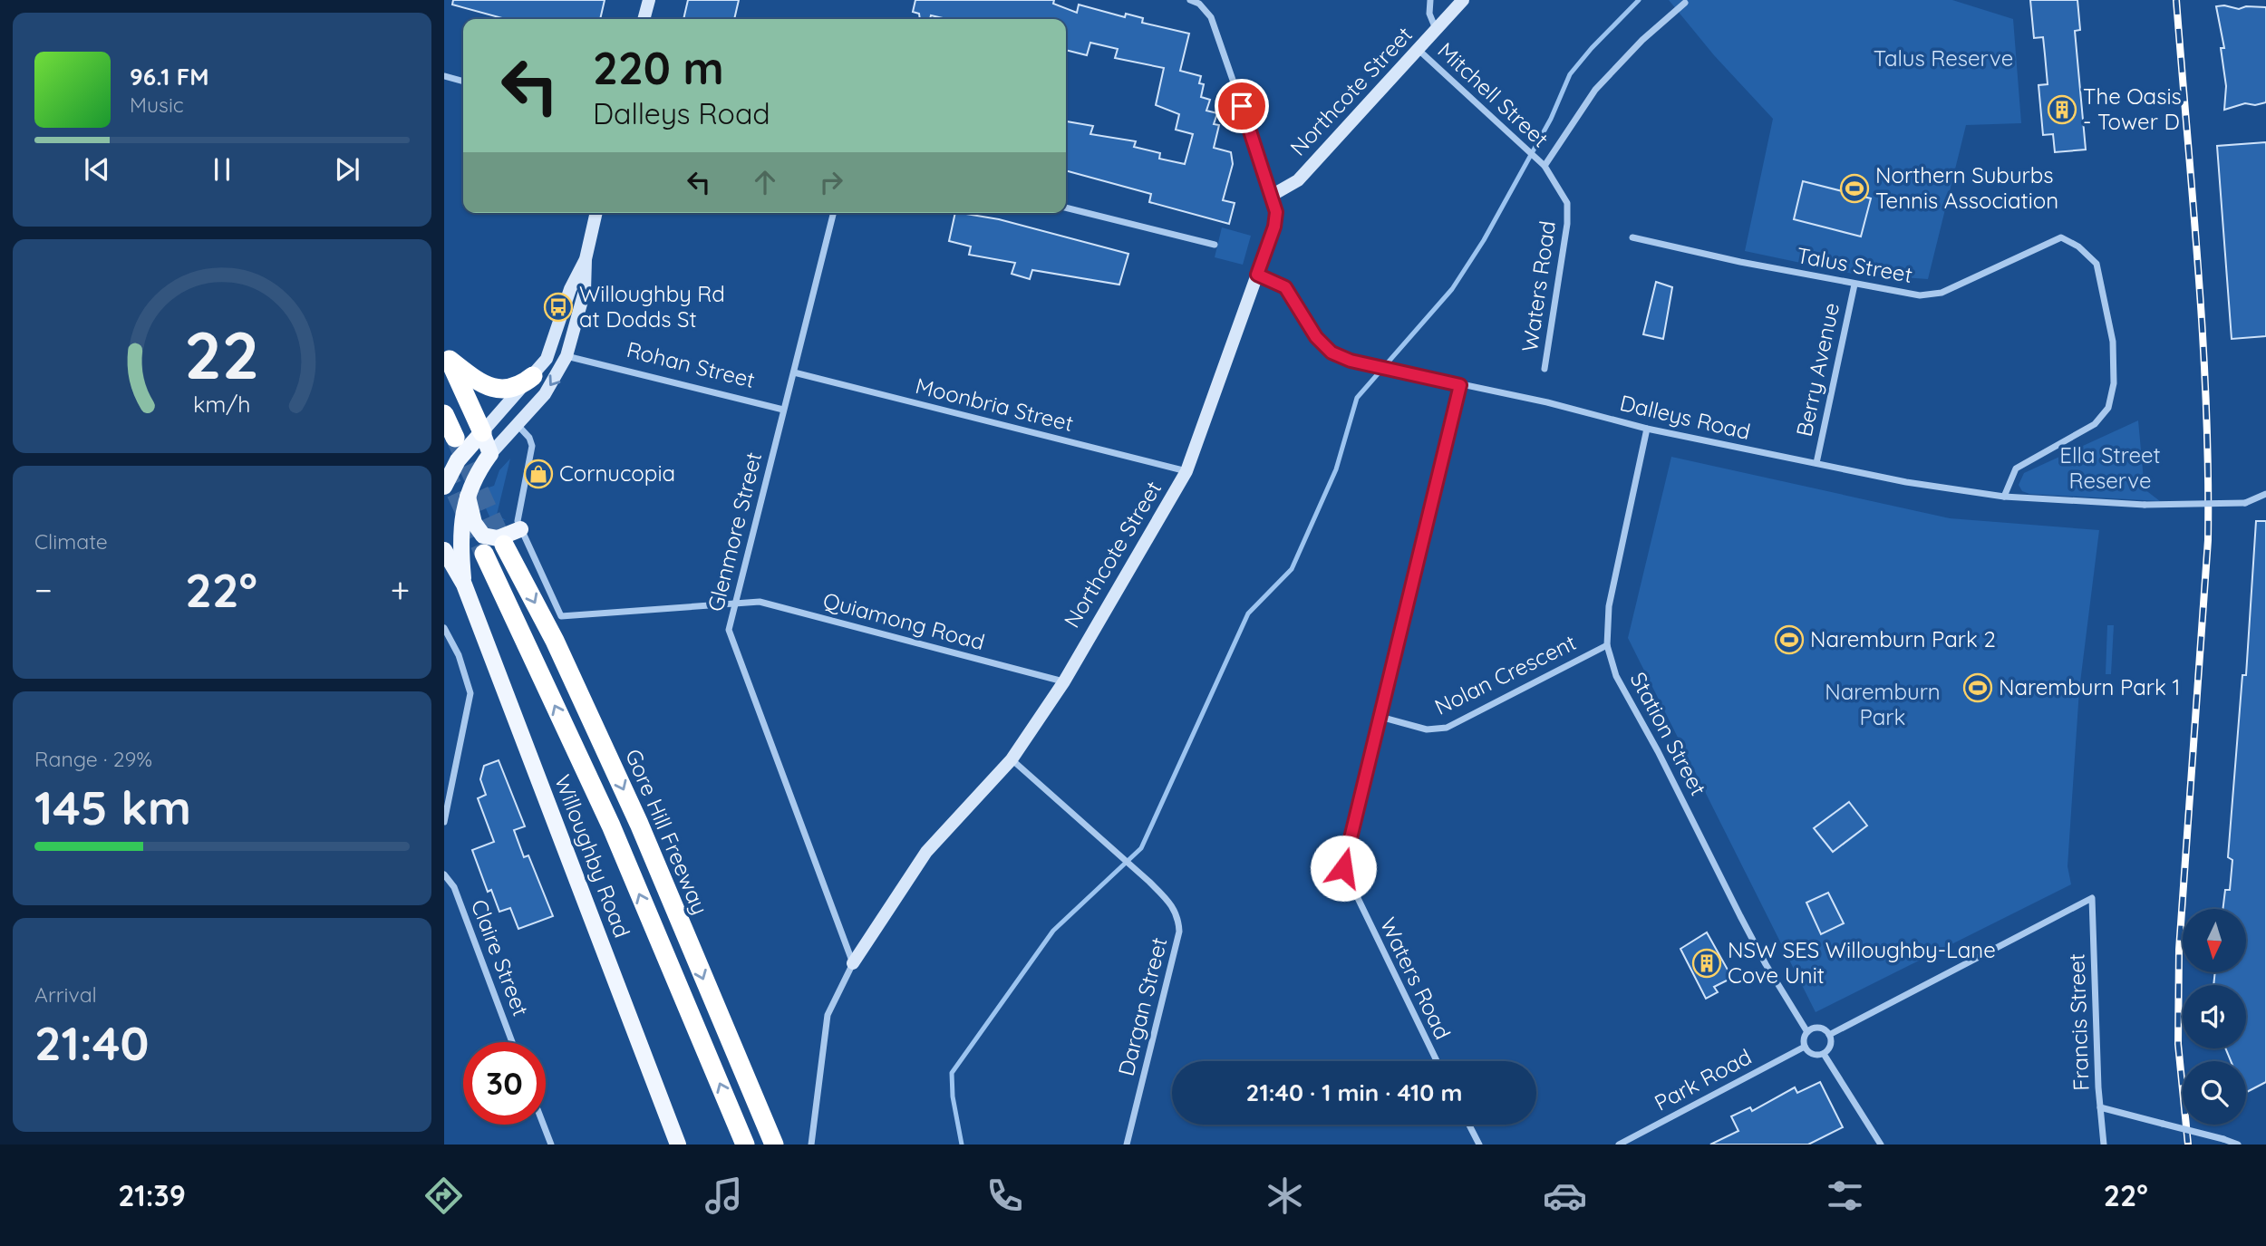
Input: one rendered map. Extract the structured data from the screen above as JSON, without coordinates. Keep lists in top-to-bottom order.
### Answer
{
  "streets": {
    "highway": ["Gore Hill Freeway"],
    "main road": ["Willoughby Road"],
    "street": [
      "Northcote Street",
      "Mitchell Street",
      "Talus Street",
      "Waters Road",
      "Rohan Street",
      "Berry Avenue",
      "Moonbria Street",
      "Dalleys Road",
      "Glenmore Street",
      "Quiamong Road",
      "Nolan Crescent",
      "Station Street",
      "Claire Street",
      "Dargan Street",
      "Francis Street",
      "Park Road"
    ]
  },
  "crossings": [
    ["Northcote Street", "Mitchell Street"],
    ["Northcote Street", "Moonbria Street"],
    ["Northcote Street", "Dalleys Road"],
    ["Northcote Street", "Glenmore Street"],
    ["Northcote Street", "Quiamong Road"],
    ["Northcote Street", "Dargan Street"],
    ["Mitchell Street", "Waters Road"],
    ["Talus Street", "Berry Avenue"],
    ["Talus Street", "Dalleys Road"],
    ["Waters Road", "Dalleys Road"],
    ["Waters Road", "Nolan Crescent"],
    ["Rohan Street", "Glenmore Street"],
    ["Rohan Street", "Willoughby Road"],
    ["Berry Avenue", "Dalleys Road"],
    ["Moonbria Street", "Glenmore Street"],
    ["Dalleys Road", "Station Street"],
    ["Glenmore Street", "Quiamong Road"],
    ["Nolan Crescent", "Station Street"],
    ["Station Street", "Francis Street"],
    ["Station Street", "Park Road"],
    ["Francis Street", "Park Road"]
  ],
  "parks": ["Talus Reserve", "Ella Street Reserve", "Naremburn Park"],
  "places": {
    "building": ["The Oasis - Tower D", "NSW SES Willoughby-Lane Cove Unit"],
    "sports": ["Northern Suburbs Tennis Association", "Naremburn Park 2", "Naremburn Park 1"],
    "bus stop": ["Willoughby Rd at Dodds St"],
    "shop": ["Cornucopia"]
  },
  "north": "bottom",
  "page": {
    "turn": ["220 m", "Dalleys Road"],
    "song": ["96.1 FM", "Music"],
    "tile": [
      "Climate",
      ["Range · 29%", "145 km"],
      ["Arrival", "21:40"]
    ],
    "heat": ["−", "22°", "+"],
    "limit": "30",
    "trip": "21:40 · 1 min · 410 m",
    "tabs": ["21:39", "22°"],
    "gauge": ["22", "km/h"]
  }
}
